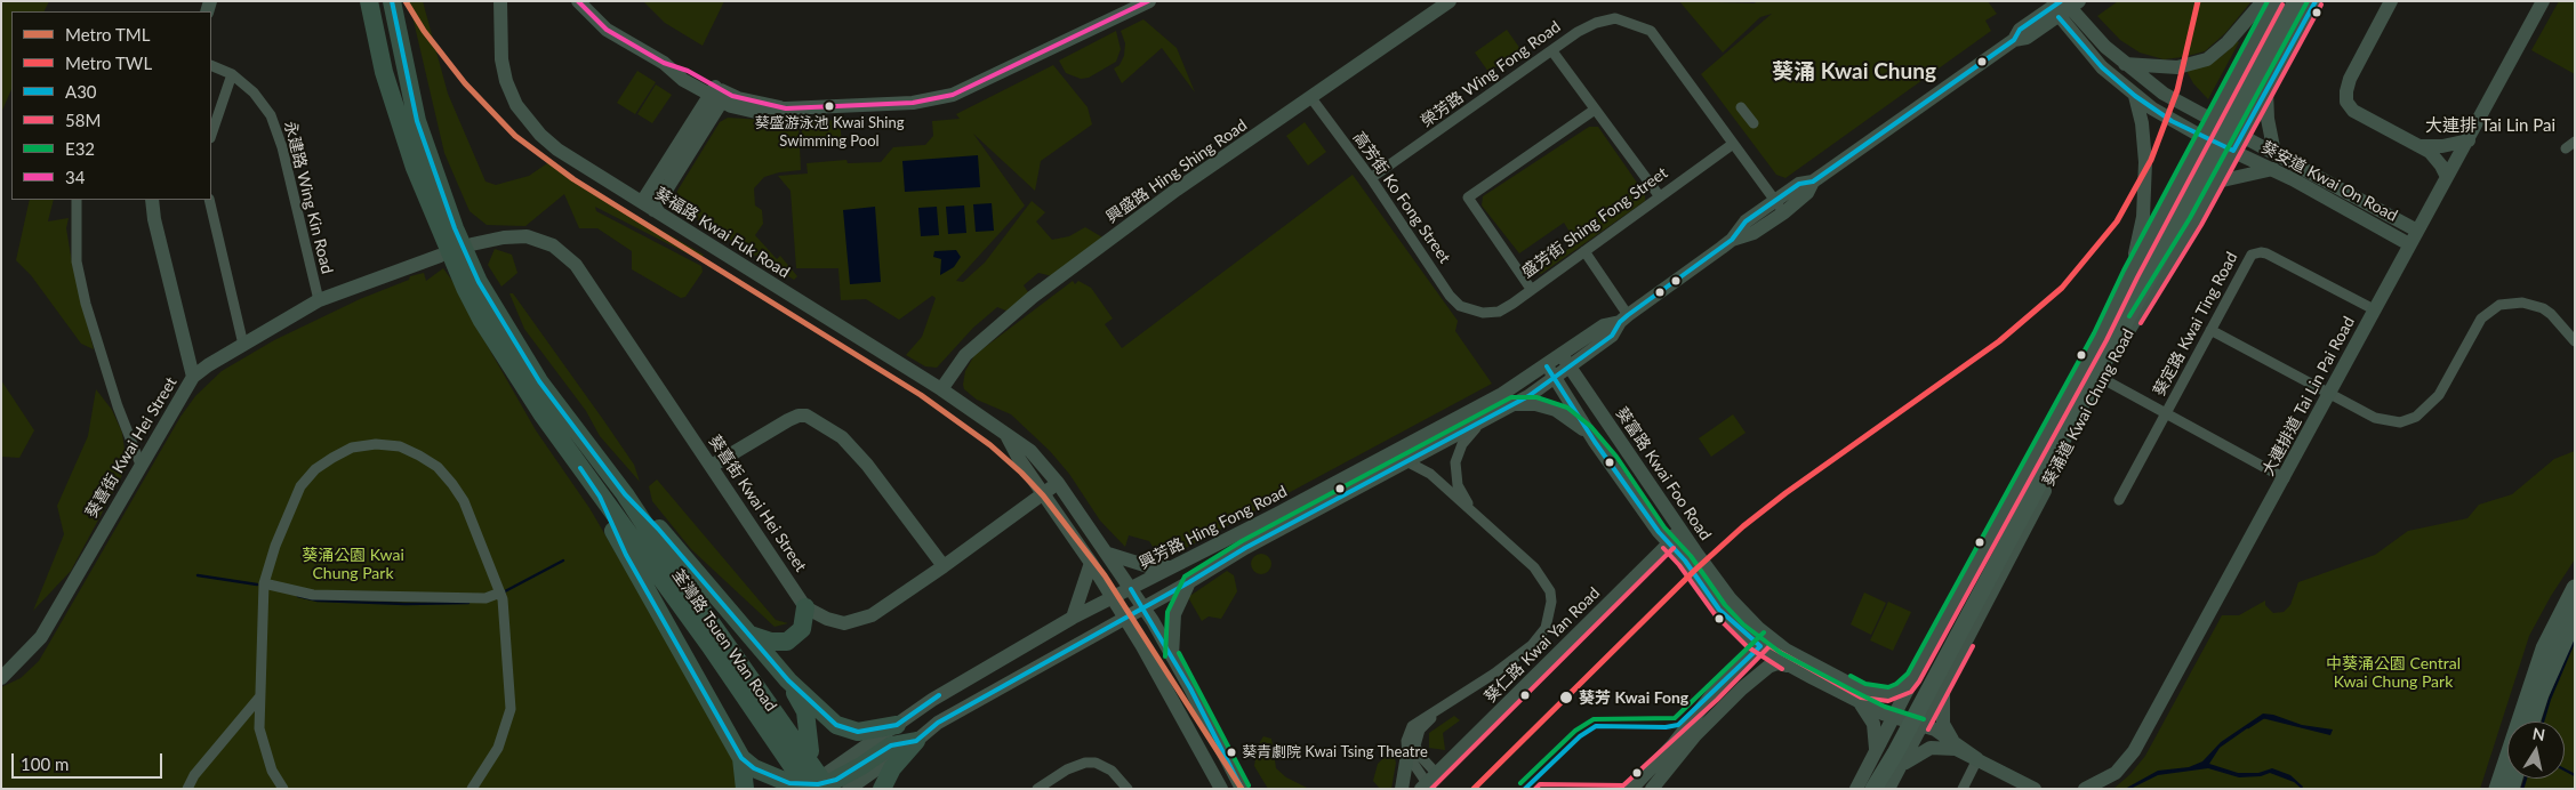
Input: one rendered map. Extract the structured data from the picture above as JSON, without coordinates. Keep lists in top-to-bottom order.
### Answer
{
  "streets": {
    "highway": ["荃灣路 Tsuen Wan Road"],
    "main road": [
      "興盛路 Hing Shing Road",
      "葵安道 Kwai On Road",
      "葵福路 Kwai Fuk Road",
      "大連排道 Tai Lin Pai Road",
      "葵涌道 Kwai Chung Road",
      "葵喜街 Kwai Hei Street",
      "葵富路 Kwai Foo Road",
      "興芳路 Hing Fong Road",
      "葵仁路 Kwai Yan Road"
    ],
    "street": [
      "榮芳路 Wing Fong Road",
      "永建路 Wing Kin Road",
      "高芳街 Ko Fong Street",
      "盛芳街 Shing Fong Street",
      "葵定路 Kwai Ting Road"
    ]
  },
  "crossings": [
    ["榮芳路 Wing Fong Road", "高芳街 Ko Fong Street"],
    ["榮芳路 Wing Fong Road", "盛芳街 Shing Fong Street"],
    ["榮芳路 Wing Fong Road", "興芳路 Hing Fong Road"],
    ["興盛路 Hing Shing Road", "高芳街 Ko Fong Street"],
    ["興盛路 Hing Shing Road", "葵福路 Kwai Fuk Road"],
    ["葵安道 Kwai On Road", "大連排道 Tai Lin Pai Road"],
    ["葵安道 Kwai On Road", "葵涌道 Kwai Chung Road"],
    ["葵安道 Kwai On Road", "興芳路 Hing Fong Road"],
    ["永建路 Wing Kin Road", "葵喜街 Kwai Hei Street"],
    ["高芳街 Ko Fong Street", "盛芳街 Shing Fong Street"],
    ["葵福路 Kwai Fuk Road", "興芳路 Hing Fong Road"],
    ["葵定路 Kwai Ting Road", "大連排道 Tai Lin Pai Road"],
    ["葵涌道 Kwai Chung Road", "葵富路 Kwai Foo Road"],
    ["葵富路 Kwai Foo Road", "興芳路 Hing Fong Road"],
    ["葵富路 Kwai Foo Road", "葵仁路 Kwai Yan Road"]
  ],
  "districts": ["葵涌 Kwai Chung", "大連排 Tai Lin Pai"],
  "parks": ["葵涌公園 Kwai Chung Park", "中葵涌公園 Central Kwai Chung Park"],
  "places": ["葵盛游泳池 Kwai Shing Swimming Pool", "葵芳 Kwai Fong", "葵青劇院 Kwai Tsing Theatre"],
  "lines": [
    "metro line TML",
    "metro line TWL",
    "transit line A30",
    "transit line E32",
    "transit line 34",
    "transit line 58M"
  ],
  "legend": [
    "Metro TML",
    "Metro TWL",
    "A30",
    "58M",
    "E32",
    "34"
  ],
  "scale_bar": "100 m",
  "north": "top"
}
